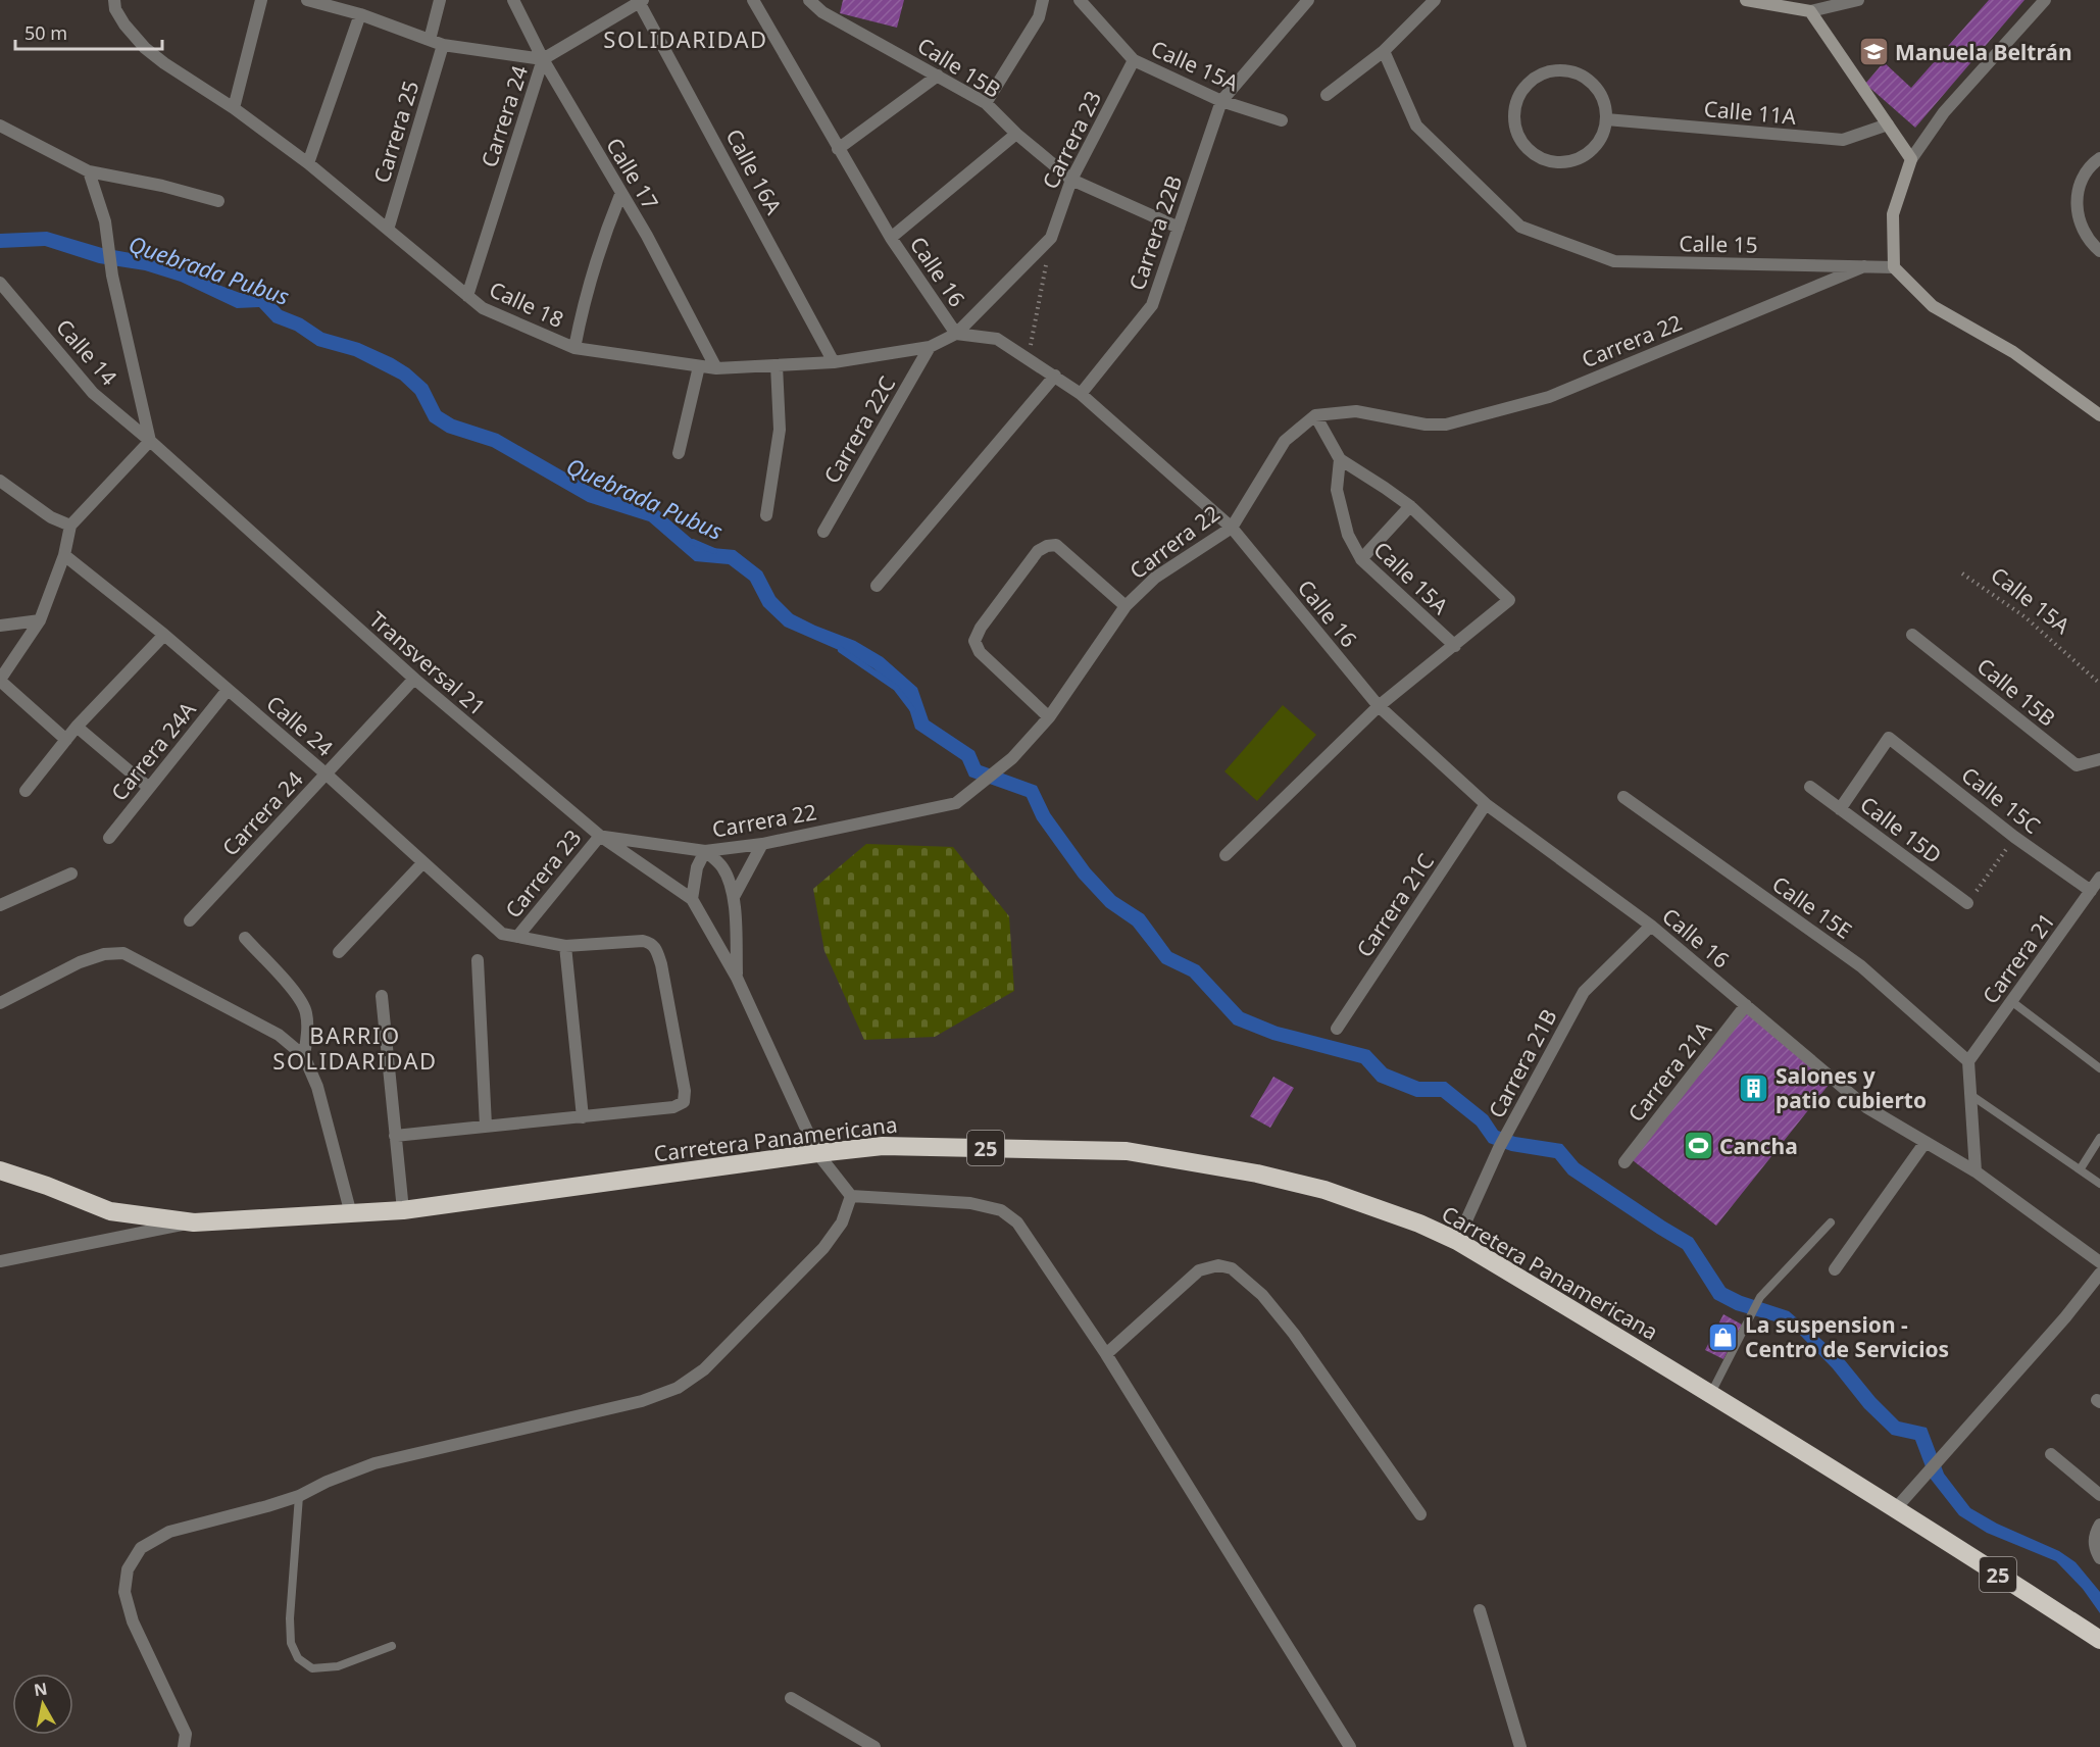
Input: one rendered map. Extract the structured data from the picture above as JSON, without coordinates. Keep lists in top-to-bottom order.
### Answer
{
  "streets": {
    "highway": ["Carretera Panamericana", "25"],
    "street": [
      "Calle 15A",
      "Calle 15B",
      "Calle 11A",
      "Carrera 24",
      "Carrera 25",
      "Carrera 23",
      "Calle 16A",
      "Calle 17",
      "Carrera 22B",
      "Calle 15",
      "Calle 16",
      "Calle 18",
      "Carrera 22",
      "Calle 14",
      "Carrera 22C",
      "Transversal 21",
      "Calle 24",
      "Carrera 24A",
      "Calle 15C",
      "Calle 15D",
      "Carrera 21C",
      "Calle 15E",
      "Carrera 21",
      "Carrera 21B",
      "Carrera 21A"
    ]
  },
  "crossings": [
    ["Calle 15A", "Carrera 23"],
    ["Calle 15A", "Carrera 22B"],
    ["Calle 15B", "Carrera 23"],
    ["Calle 15B", "Carrera 22B"],
    ["Carrera 24", "Calle 16A"],
    ["Carrera 24", "Calle 17"],
    ["Carrera 24", "Calle 18"],
    ["Carrera 24", "Transversal 21"],
    ["Carrera 24", "Calle 24"],
    ["Carrera 25", "Calle 18"],
    ["Carrera 23", "Calle 16"],
    ["Carrera 23", "Calle 18"],
    ["Carrera 23", "Carrera 22"],
    ["Carrera 23", "Transversal 21"],
    ["Carrera 23", "Calle 24"],
    ["Calle 16A", "Calle 18"],
    ["Calle 17", "Calle 18"],
    ["Carrera 22B", "Calle 16"],
    ["Calle 15", "Carrera 22"],
    ["Calle 16", "Calle 18"],
    ["Calle 16", "Carrera 22"],
    ["Calle 16", "Carrera 21C"],
    ["Calle 16", "Carrera 21B"],
    ["Calle 16", "Carrera 21A"],
    ["Calle 18", "Carrera 22C"],
    ["Carrera 22", "Transversal 21"],
    ["Calle 14", "Transversal 21"],
    ["Transversal 21", "Carretera Panamericana"],
    ["Calle 24", "Carrera 24A"],
    ["Calle 15C", "Calle 15D"],
    ["Calle 15C", "Carrera 21"],
    ["Calle 15E", "Carrera 21"],
    ["Carrera 21B", "Carretera Panamericana"]
  ],
  "districts": ["SOLIDARIDAD", "BARRIO SOLIDARIDAD"],
  "water": ["Quebrada Pubus"],
  "places": {
    "school or university": ["Manuela Beltrán"],
    "building": ["Salones y patio cubierto"],
    "sports": ["Cancha"],
    "shop": ["La suspension - Centro de Servicios"]
  },
  "scale_bar": "50 m",
  "north": "top"
}
